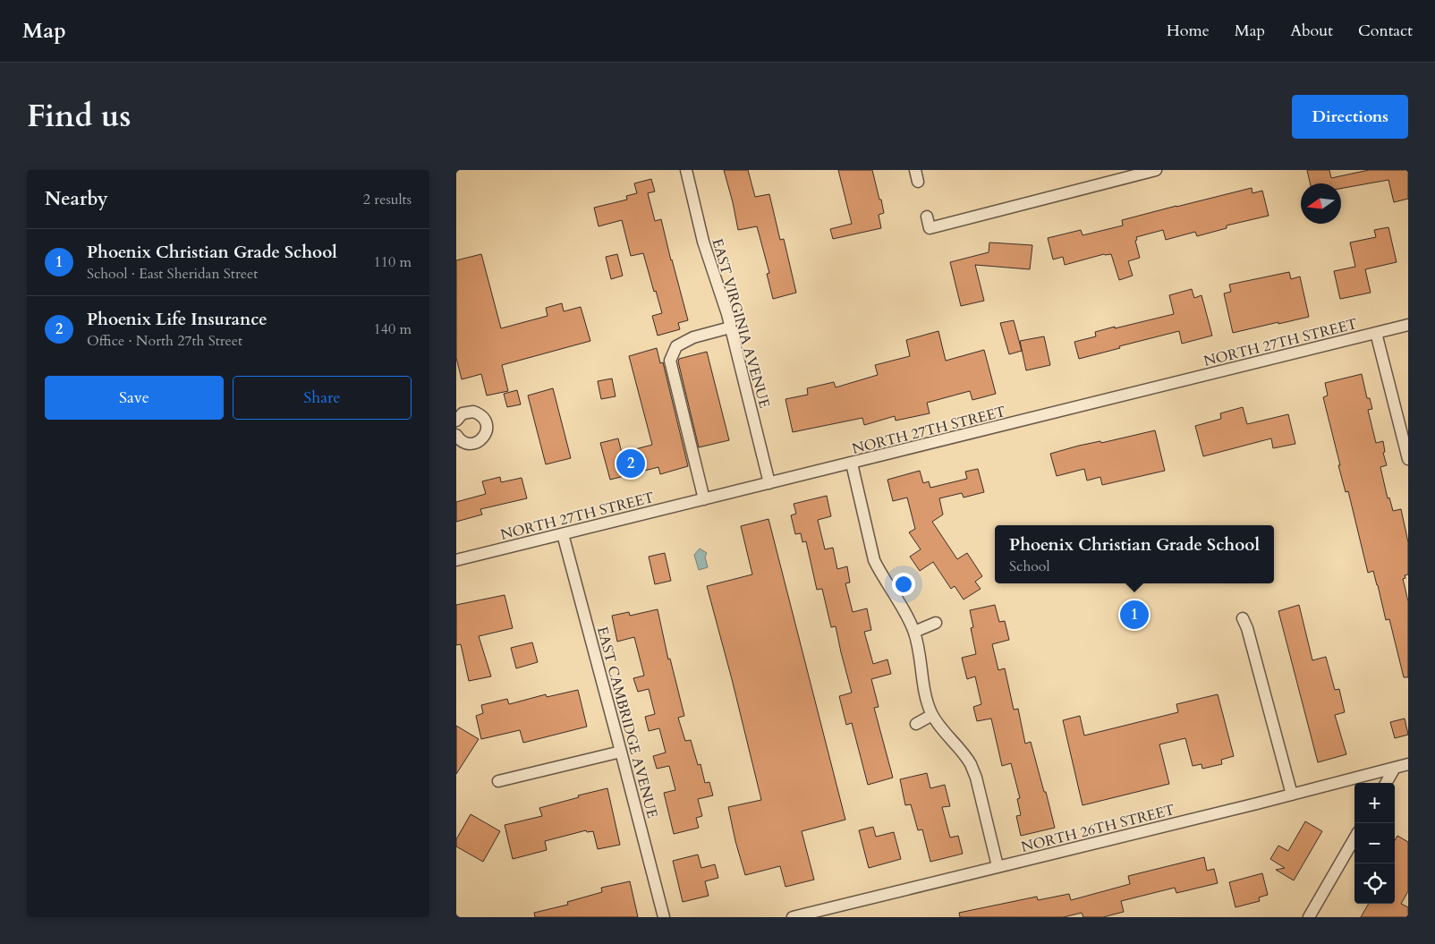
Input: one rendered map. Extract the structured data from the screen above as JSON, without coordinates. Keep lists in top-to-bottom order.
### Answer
{
  "streets": {
    "street": [
      "EAST VIRGINIA AVENUE",
      "NORTH 27TH STREET",
      "EAST CAMBRIDGE AVENUE",
      "NORTH 26TH STREET"
    ]
  },
  "crossings": [
    ["EAST VIRGINIA AVENUE", "NORTH 27TH STREET"],
    ["NORTH 27TH STREET", "EAST CAMBRIDGE AVENUE"]
  ],
  "north": "left",
  "page": {
    "header": "Map",
    "nav": [
      "Home",
      "Map",
      "About",
      "Contact"
    ],
    "title": "Find us",
    "buttons": [
      "Directions",
      ["Save", "Share"]
    ],
    "heading": ["Nearby", "2 results"],
    "list": [
      {
        "mark": "1",
        "name": "Phoenix Christian Grade School",
        "note": "School · East Sheridan Street",
        "value": "110 m"
      },
      {
        "mark": "2",
        "name": "Phoenix Life Insurance",
        "note": "Office · North 27th Street",
        "value": "140 m"
      }
    ],
    "pins": ["2", "1"],
    "popup": ["Phoenix Christian Grade School", "School"],
    "map_buttons": ["+", "−"]
  }
}
